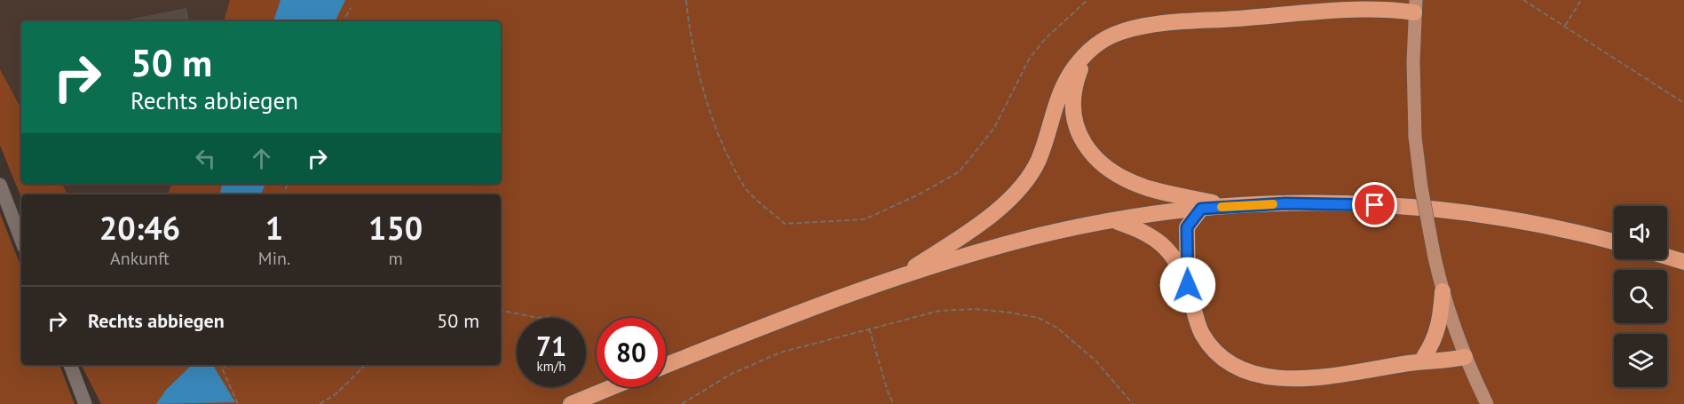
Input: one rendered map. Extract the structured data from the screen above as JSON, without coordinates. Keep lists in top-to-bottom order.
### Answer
{
  "page": {
    "turn": ["50 m", "Rechts abbiegen"],
    "eta": [
      "20:46",
      "Ankunft",
      "1",
      "Min.",
      "150",
      "m"
    ],
    "list": [
      {
        "name": "Rechts abbiegen",
        "value": "50 m"
      }
    ],
    "speed": "71 km/h",
    "limit": "80"
  }
}
